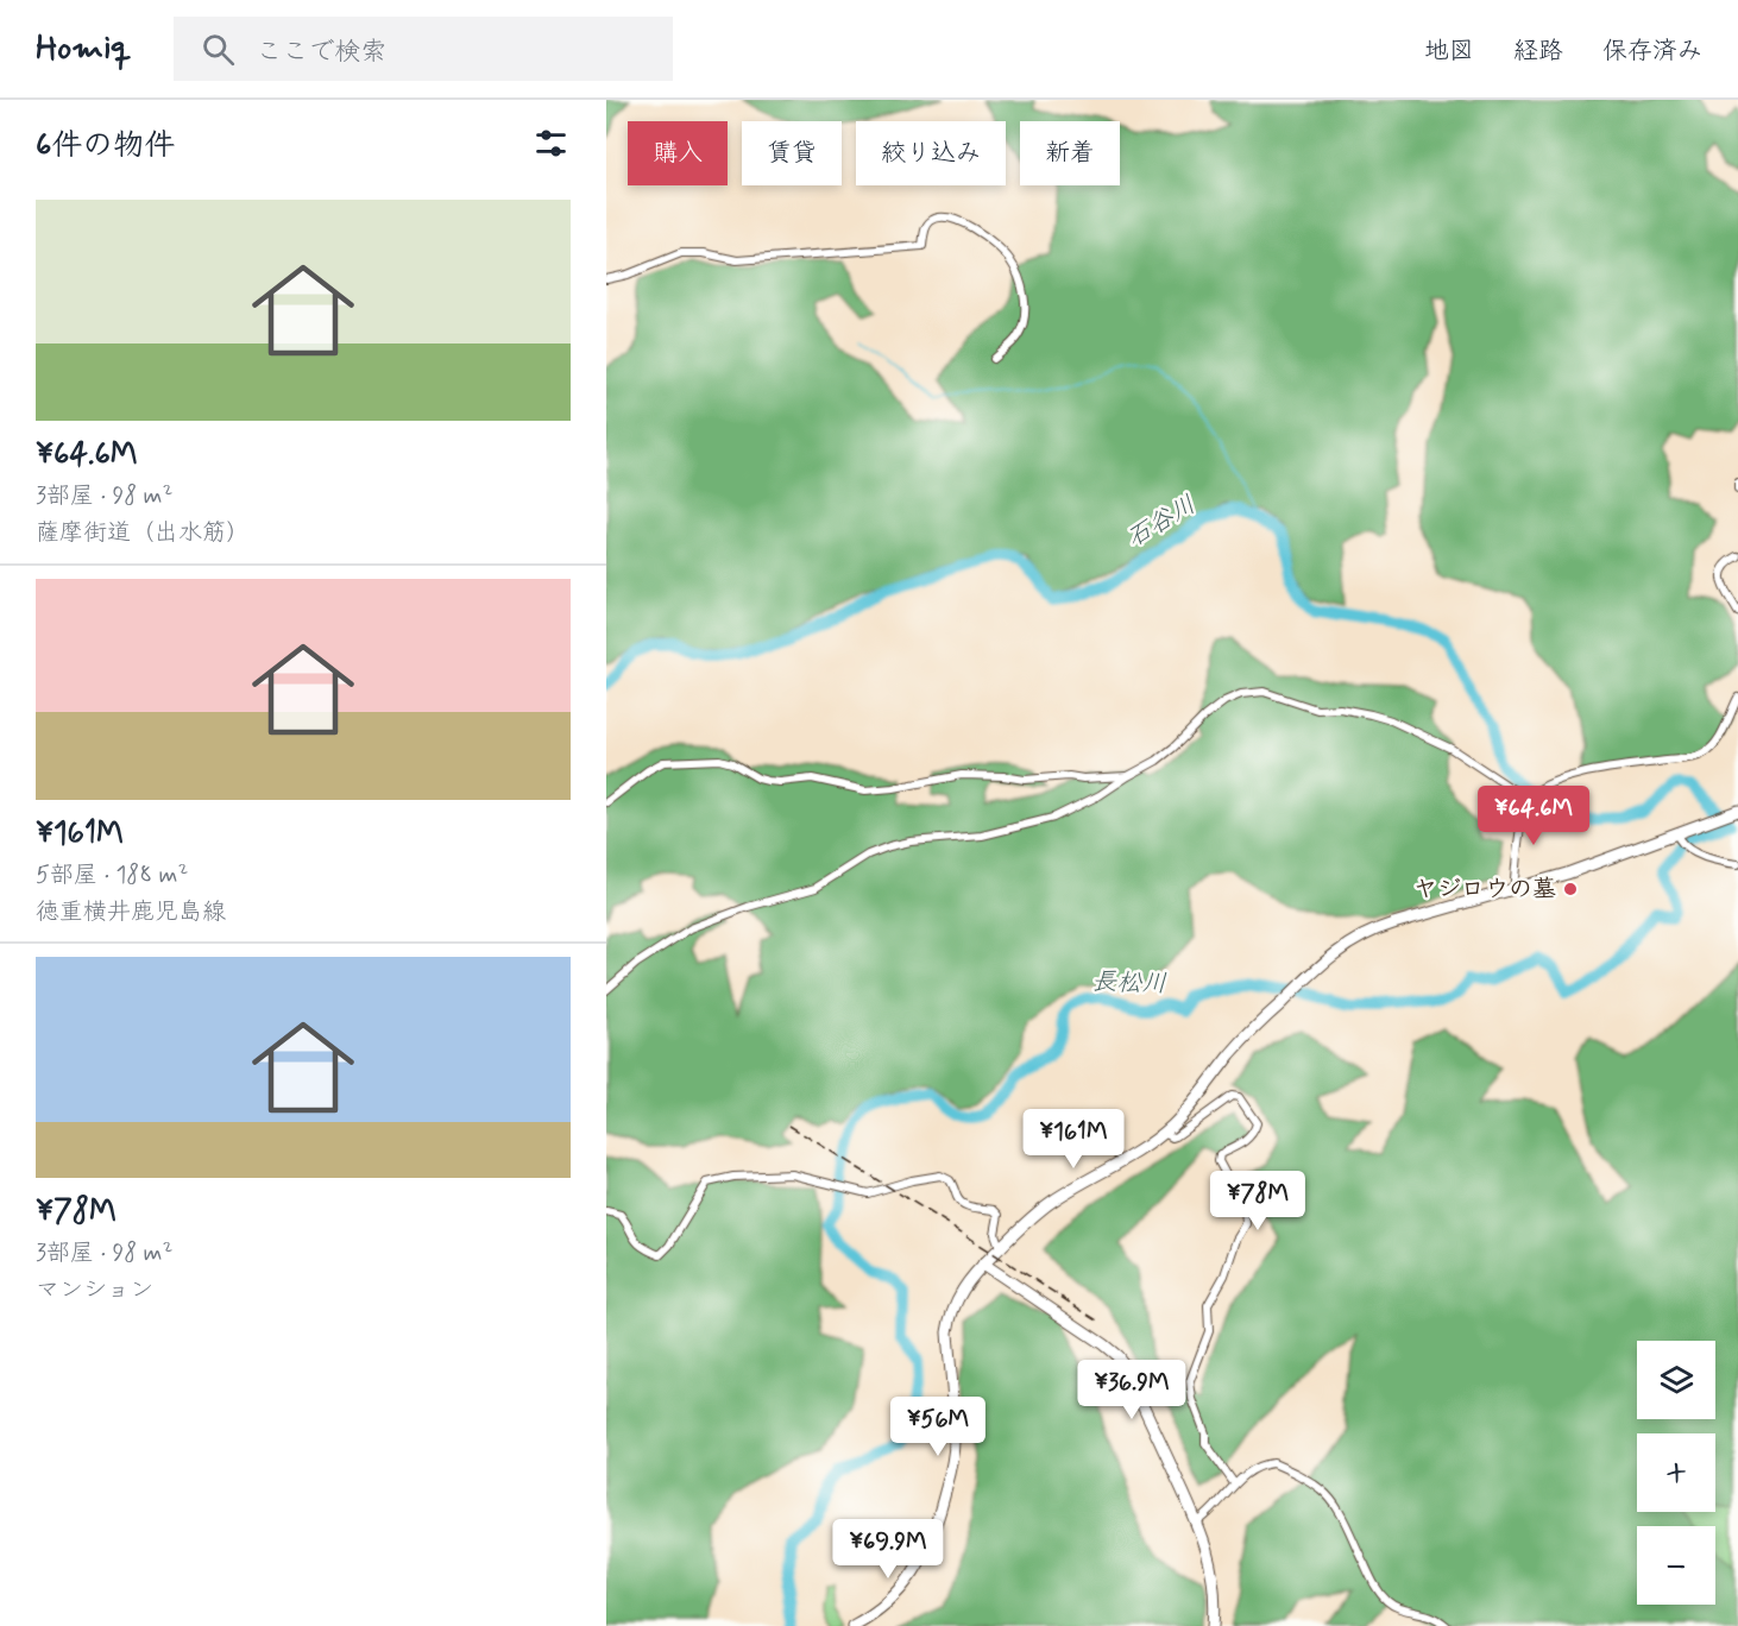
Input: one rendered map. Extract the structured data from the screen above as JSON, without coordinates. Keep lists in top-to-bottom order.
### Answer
{
  "water": ["石谷川", "長松川"],
  "places": ["ヤジロウの墓"],
  "page": {
    "header": "Homiq",
    "search": "ここで検索",
    "nav": ["地図", "経路", "保存済み"],
    "heading": "6件の物件",
    "chip": [
      "購入",
      "賃貸",
      "絞り込み",
      "新着"
    ],
    "list": [
      {
        "name": "¥64.6M",
        "note": "3部屋 · 98 m² · 薩摩街道（出水筋）"
      },
      {
        "name": "¥161M",
        "note": "5部屋 · 188 m² · 徳重横井鹿児島線"
      },
      {
        "name": "¥78M",
        "note": "3部屋 · 98 m² · マンション"
      }
    ],
    "price": [
      "¥64.6M",
      "¥161M",
      "¥78M",
      "¥36.9M",
      "¥56M",
      "¥69.9M"
    ],
    "map_buttons": ["+", "−"]
  }
}
